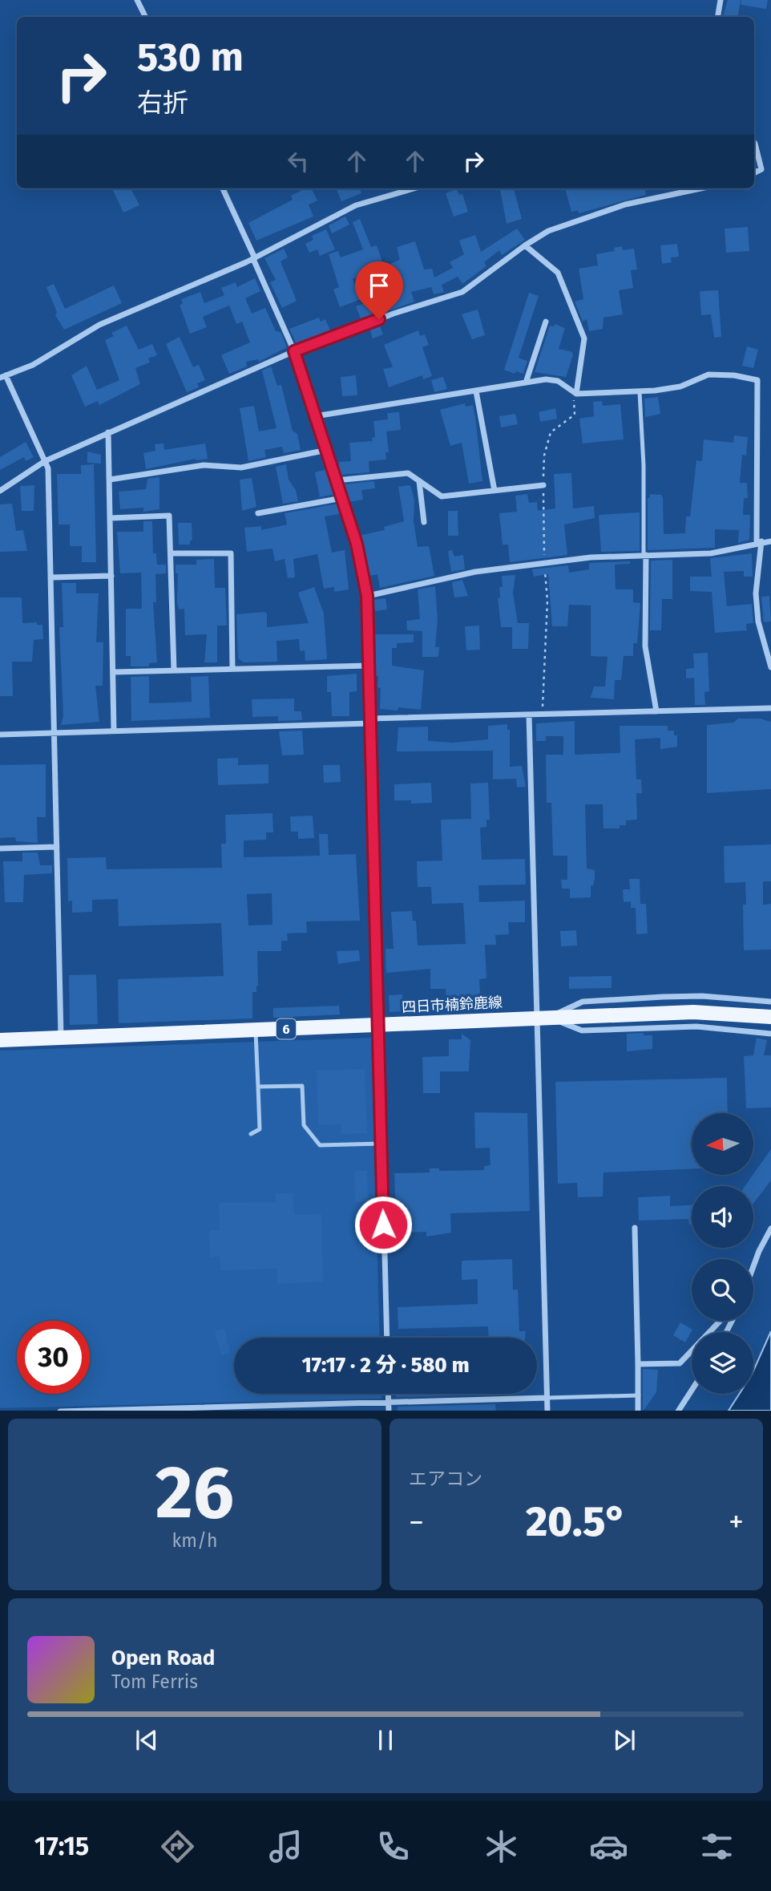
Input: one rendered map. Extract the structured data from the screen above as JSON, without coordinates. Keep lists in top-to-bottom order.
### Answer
{
  "streets": {
    "main road": ["四日市楠鈴鹿線", "6"]
  },
  "north": "left",
  "page": {
    "turn": ["530 m", "右折"],
    "limit": "30",
    "trip": "17:17 · 2 分 · 580 m",
    "tile": [
      ["26", "km/h"],
      "エアコン"
    ],
    "heat": ["−", "20.5°", "+"],
    "song": ["Open Road", "Tom Ferris"],
    "tabs": "17:15"
  }
}
